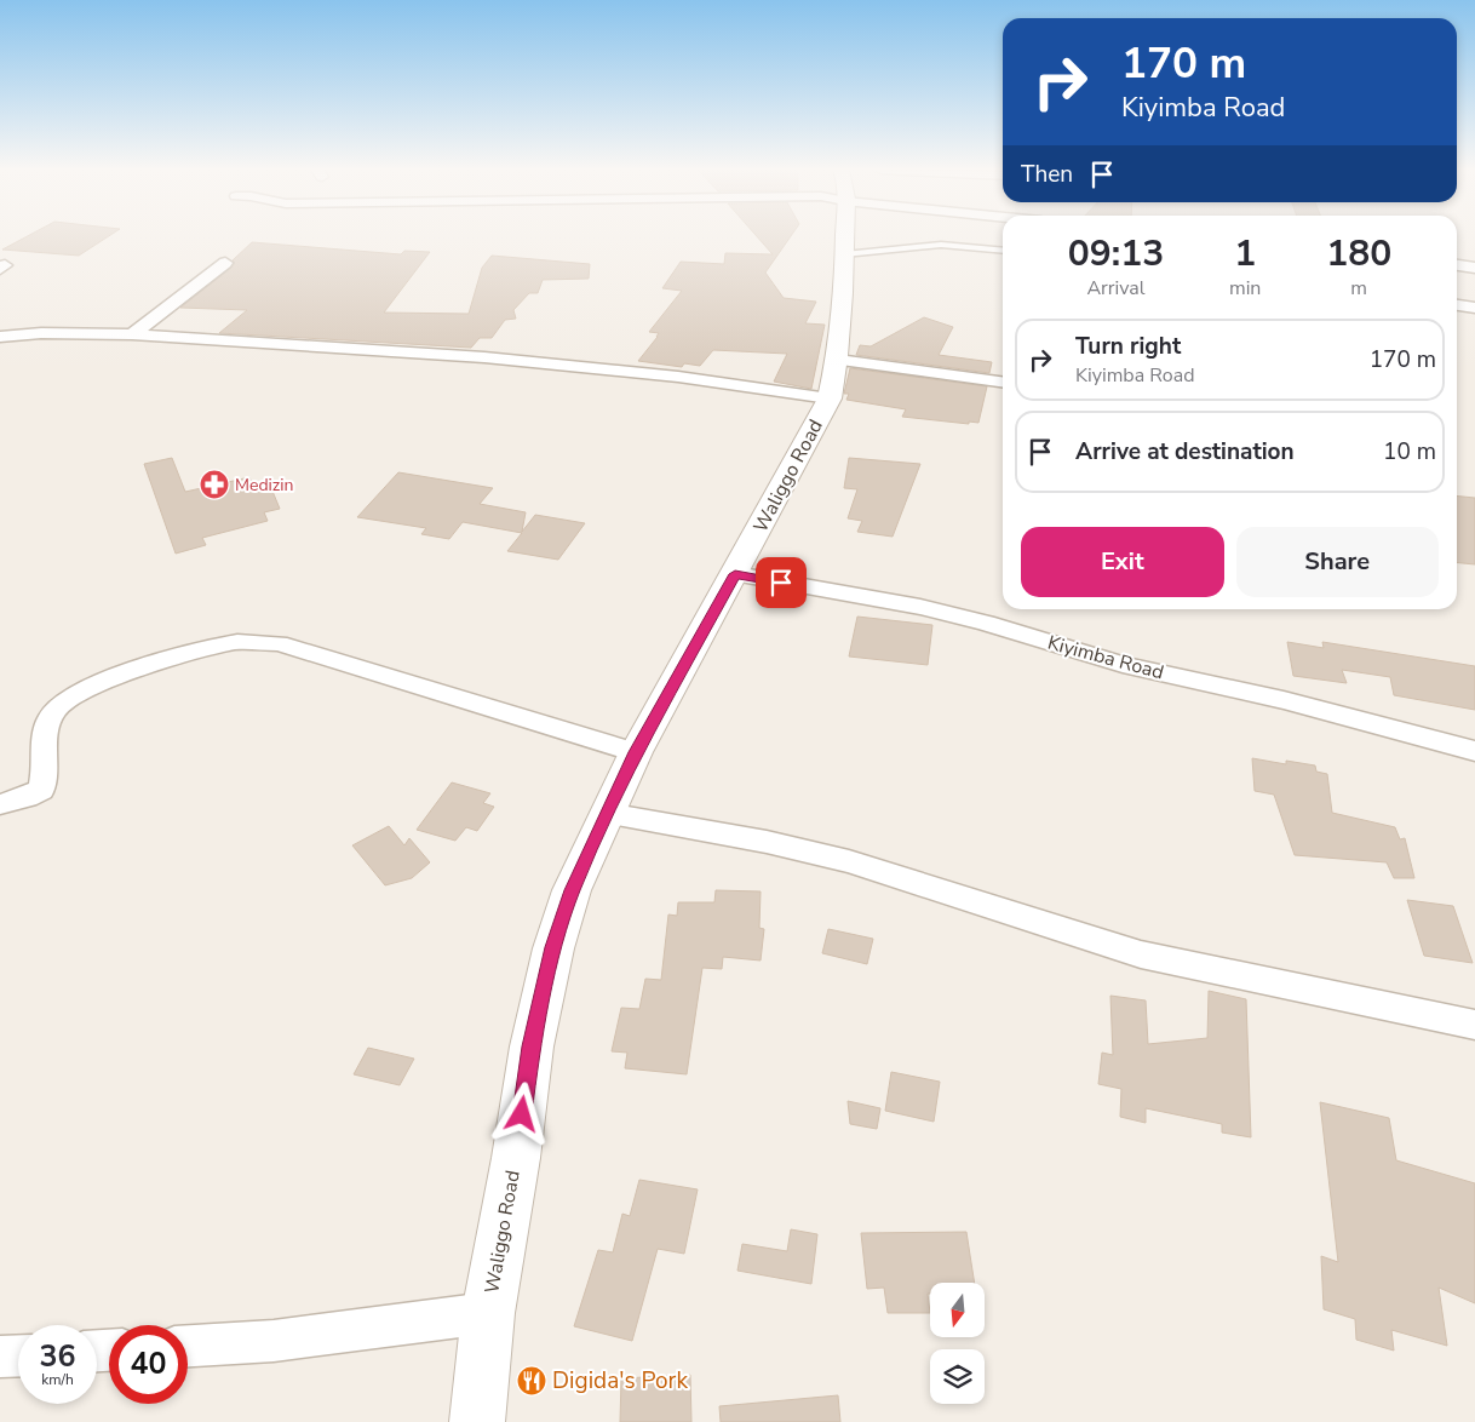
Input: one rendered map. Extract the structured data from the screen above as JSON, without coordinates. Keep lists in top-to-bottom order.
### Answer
{
  "streets": {
    "street": ["Waliggo Road", "Kiyimba Road"]
  },
  "crossings": [
    ["Waliggo Road", "Kiyimba Road"]
  ],
  "places": {
    "pharmacy": ["Medizin"],
    "restaurant": ["Digida's Pork"]
  },
  "north": "bottom",
  "page": {
    "turn": ["170 m", "Kiyimba Road"],
    "then": "Then",
    "eta": [
      "09:13",
      "Arrival",
      "1",
      "min",
      "180",
      "m"
    ],
    "list": [
      {
        "name": "Turn right",
        "note": "Kiyimba Road",
        "value": "170 m"
      },
      {
        "name": "Arrive at destination",
        "value": "10 m"
      }
    ],
    "buttons": ["Exit", "Share"],
    "speed": "36 km/h",
    "limit": "40"
  }
}
